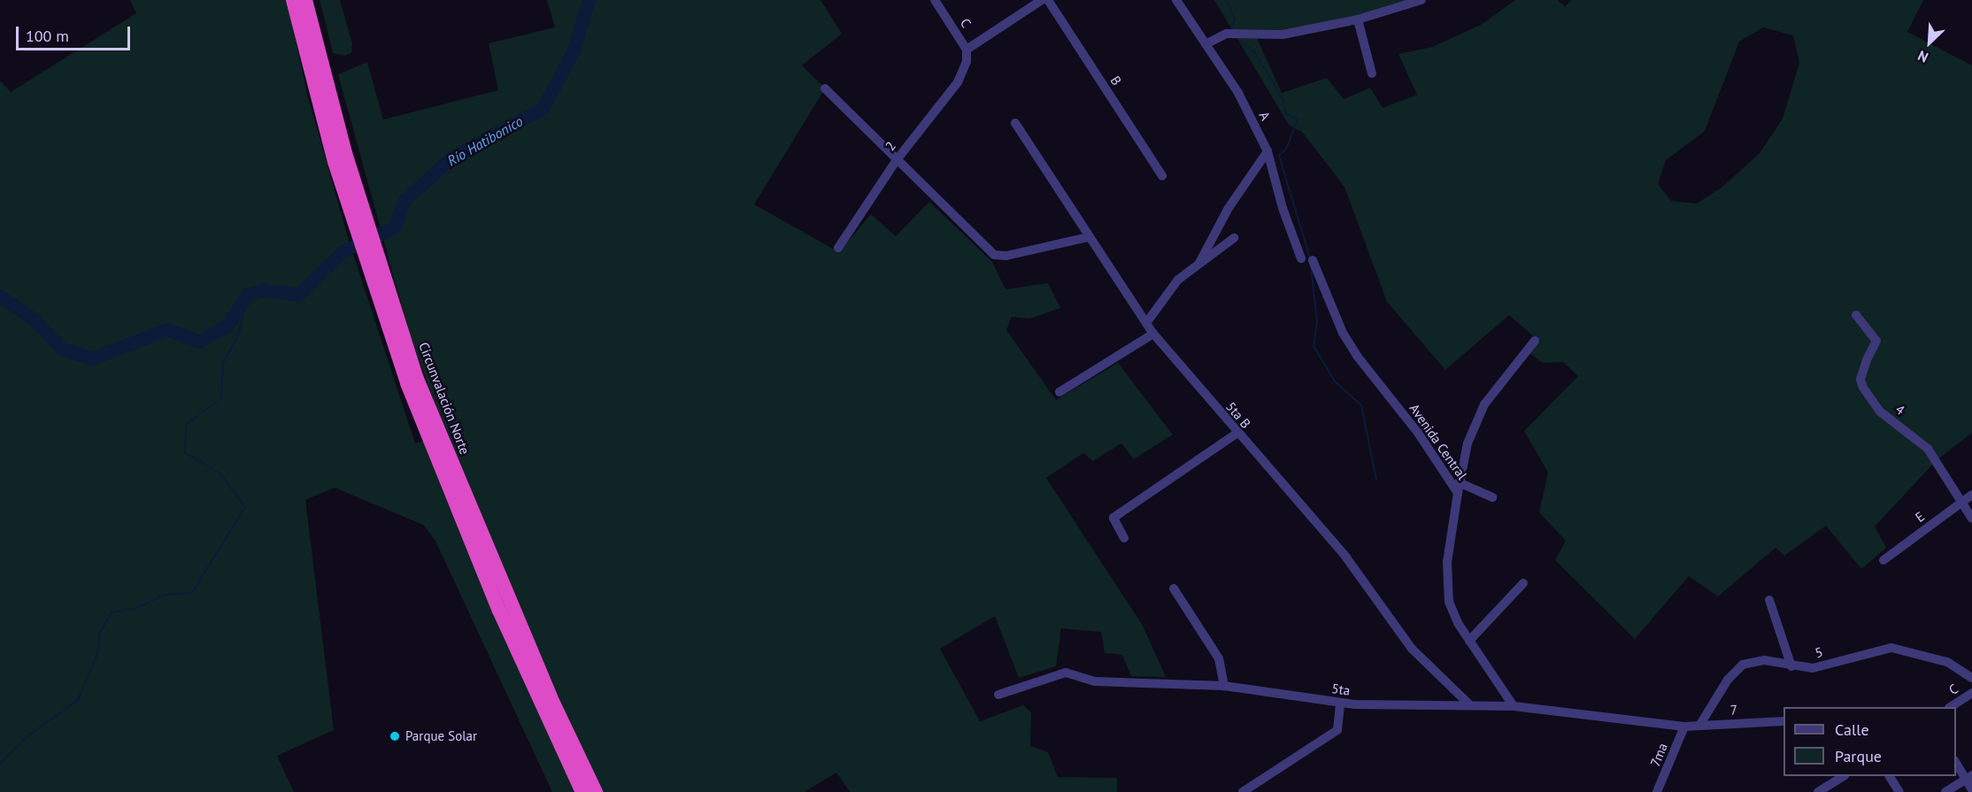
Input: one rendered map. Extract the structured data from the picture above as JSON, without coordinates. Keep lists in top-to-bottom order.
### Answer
{
  "streets": {
    "highway": ["Circunvalación Norte"],
    "street": [
      "C",
      "B",
      "A",
      "2",
      "4",
      "5ta B",
      "Avenida Central",
      "E",
      "5",
      "5ta",
      "7",
      "7ma"
    ]
  },
  "crossings": [
    ["C", "2"],
    ["4", "E"],
    ["5ta B", "5ta"],
    ["Avenida Central", "5ta"],
    ["5", "7"],
    ["5ta", "7"],
    ["5ta", "7ma"],
    ["7", "7ma"]
  ],
  "water": ["Río Hatibonico"],
  "places": ["Parque Solar"],
  "legend": ["Calle", "Parque"],
  "scale_bar": "100 m",
  "north": "bottom left"
}
